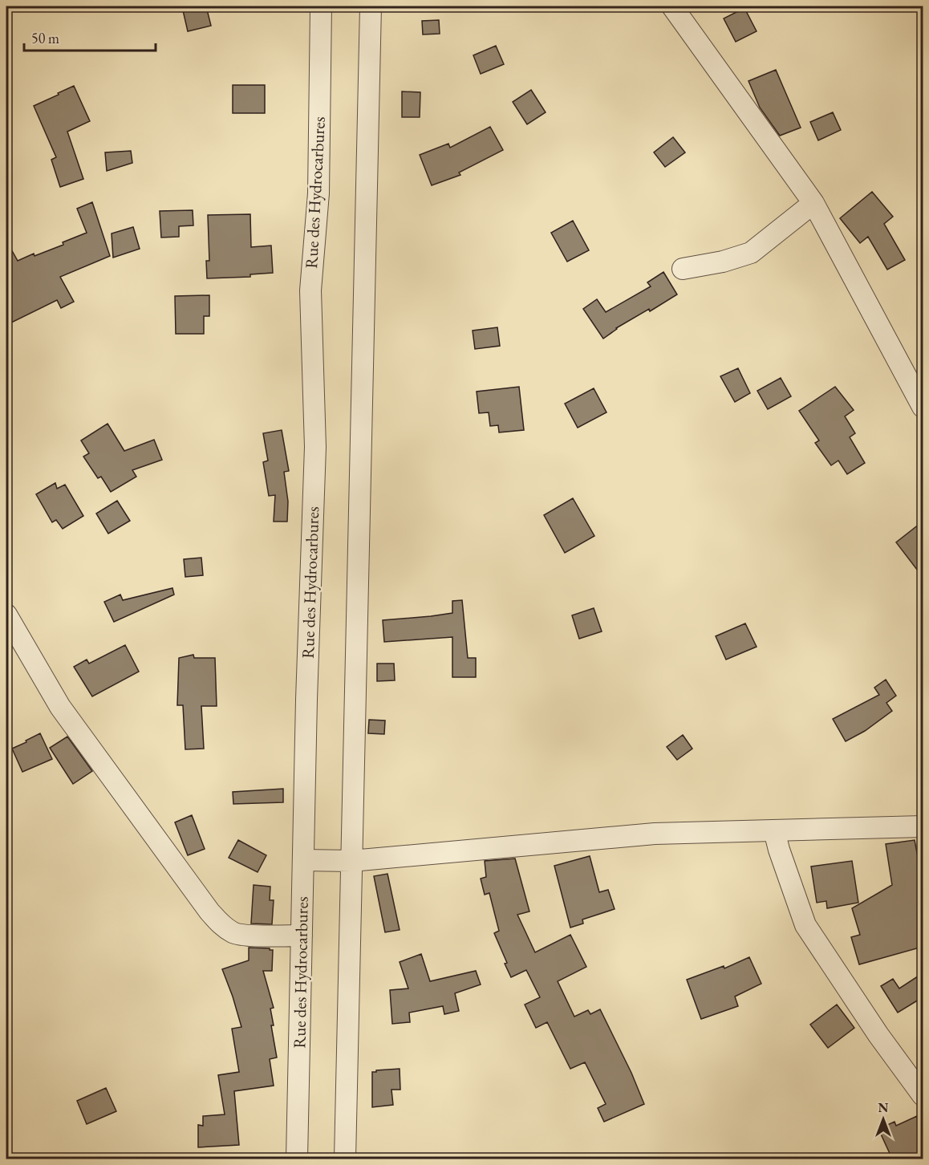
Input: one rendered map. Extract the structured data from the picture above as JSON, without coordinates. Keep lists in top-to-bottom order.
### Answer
{
  "streets": {
    "street": ["Rue des Hydrocarbures"]
  },
  "scale_bar": "50 m",
  "north": "top"
}
